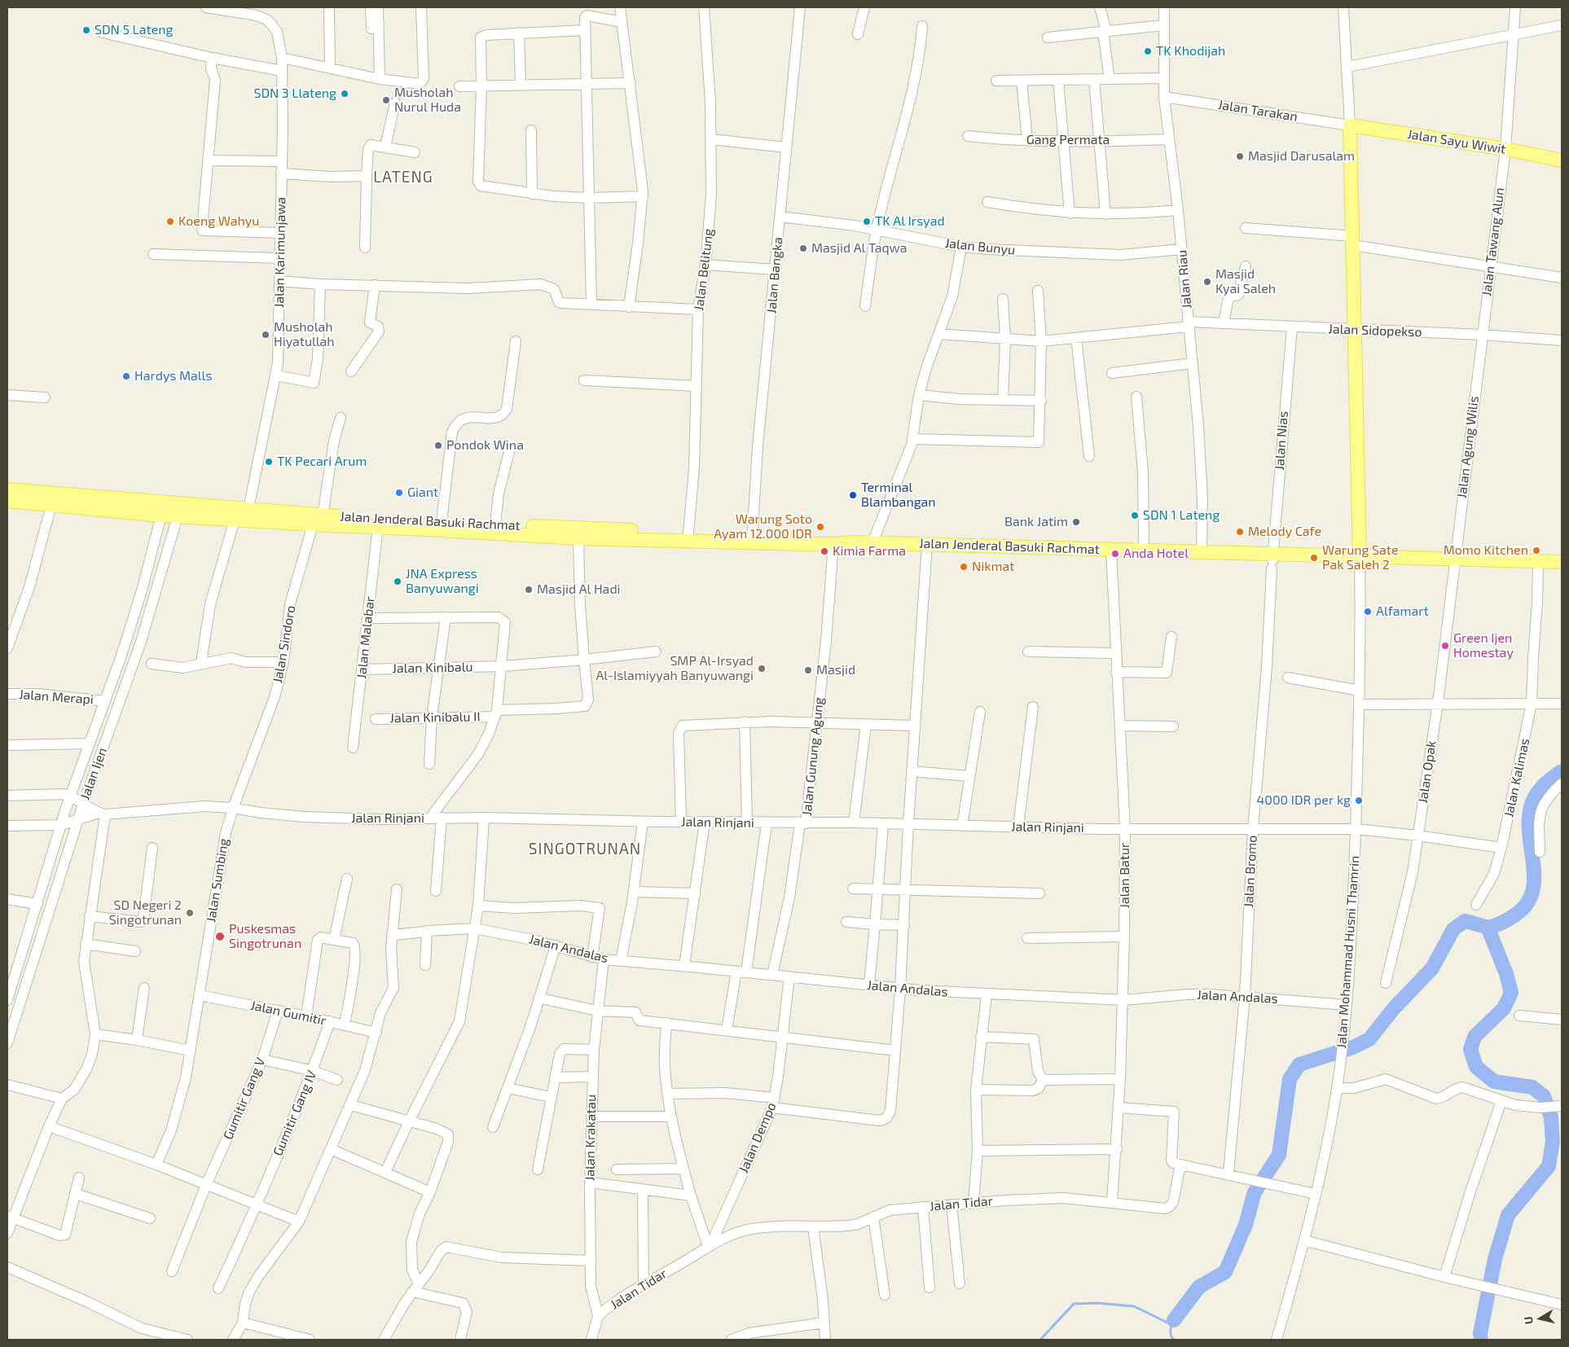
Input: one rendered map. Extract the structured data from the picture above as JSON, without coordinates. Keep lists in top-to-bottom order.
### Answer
{
  "streets": {
    "main road": ["Jalan Sayu Wiwit", "Jalan Jenderal Basuki Rachmat"],
    "street": [
      "Jalan Tarakan",
      "Gang Permata",
      "Jalan Tawang Alun",
      "Jalan Bunyu",
      "Jalan Karimunjawa",
      "Jalan Belitung",
      "Jalan Bangka",
      "Jalan Riau",
      "Jalan Sidopekso",
      "Jalan Nias",
      "Jalan Agung Wilis",
      "Jalan Malabar",
      "Jalan Sindoro",
      "Jalan Kinibalu",
      "Jalan Merapi",
      "Jalan Kinibalu II",
      "Jalan Gunung Agung",
      "Jalan Opak",
      "Jalan Ijen",
      "Jalan Kalimas",
      "Jalan Rinjani",
      "Jalan Bromo",
      "Jalan Batur",
      "Jalan Sumbing",
      "Jalan Andalas",
      "Jalan Mohammad Husni Thamrin",
      "Jalan Gumitir",
      "Gumitir Gang V",
      "Gumitir Gang IV",
      "Jalan Krakatau",
      "Jalan Dempo",
      "Jalan Tidar"
    ]
  },
  "crossings": [
    ["Jalan Tarakan", "Jalan Sayu Wiwit"],
    ["Jalan Tarakan", "Jalan Riau"],
    ["Gang Permata", "Jalan Riau"],
    ["Jalan Sayu Wiwit", "Jalan Tawang Alun"],
    ["Jalan Tawang Alun", "Jalan Sidopekso"],
    ["Jalan Tawang Alun", "Jalan Agung Wilis"],
    ["Jalan Bunyu", "Jalan Bangka"],
    ["Jalan Bunyu", "Jalan Riau"],
    ["Jalan Karimunjawa", "Jalan Jenderal Basuki Rachmat"],
    ["Jalan Belitung", "Jalan Jenderal Basuki Rachmat"],
    ["Jalan Bangka", "Jalan Jenderal Basuki Rachmat"],
    ["Jalan Riau", "Jalan Sidopekso"],
    ["Jalan Riau", "Jalan Jenderal Basuki Rachmat"],
    ["Jalan Sidopekso", "Jalan Nias"],
    ["Jalan Sidopekso", "Jalan Agung Wilis"],
    ["Jalan Nias", "Jalan Jenderal Basuki Rachmat"],
    ["Jalan Nias", "Jalan Bromo"],
    ["Jalan Agung Wilis", "Jalan Jenderal Basuki Rachmat"],
    ["Jalan Agung Wilis", "Jalan Opak"],
    ["Jalan Jenderal Basuki Rachmat", "Jalan Malabar"],
    ["Jalan Jenderal Basuki Rachmat", "Jalan Sindoro"],
    ["Jalan Jenderal Basuki Rachmat", "Jalan Gunung Agung"],
    ["Jalan Jenderal Basuki Rachmat", "Jalan Opak"],
    ["Jalan Jenderal Basuki Rachmat", "Jalan Ijen"],
    ["Jalan Jenderal Basuki Rachmat", "Jalan Kalimas"],
    ["Jalan Jenderal Basuki Rachmat", "Jalan Bromo"],
    ["Jalan Jenderal Basuki Rachmat", "Jalan Batur"],
    ["Jalan Jenderal Basuki Rachmat", "Jalan Mohammad Husni Thamrin"],
    ["Jalan Malabar", "Jalan Kinibalu"],
    ["Jalan Sindoro", "Jalan Rinjani"],
    ["Jalan Sindoro", "Jalan Sumbing"],
    ["Jalan Kinibalu", "Jalan Kinibalu II"],
    ["Jalan Merapi", "Jalan Ijen"],
    ["Jalan Gunung Agung", "Jalan Rinjani"],
    ["Jalan Gunung Agung", "Jalan Andalas"],
    ["Jalan Ijen", "Jalan Rinjani"],
    ["Jalan Rinjani", "Jalan Bromo"],
    ["Jalan Rinjani", "Jalan Batur"],
    ["Jalan Rinjani", "Jalan Sumbing"],
    ["Jalan Rinjani", "Jalan Mohammad Husni Thamrin"],
    ["Jalan Bromo", "Jalan Andalas"],
    ["Jalan Batur", "Jalan Andalas"],
    ["Jalan Batur", "Jalan Tidar"],
    ["Jalan Sumbing", "Jalan Gumitir"],
    ["Jalan Andalas", "Jalan Mohammad Husni Thamrin"],
    ["Jalan Andalas", "Jalan Krakatau"],
    ["Jalan Andalas", "Jalan Dempo"],
    ["Jalan Gumitir", "Gumitir Gang V"],
    ["Jalan Gumitir", "Gumitir Gang IV"],
    ["Jalan Krakatau", "Jalan Tidar"],
    ["Jalan Dempo", "Jalan Tidar"]
  ],
  "districts": ["LATENG", "SINGOTRUNAN"],
  "places": [
    "SDN 5 Lateng",
    "TK Khodijah",
    "SDN 3 Llateng",
    "Musholah Nurul Huda",
    "Masjid Darusalam",
    "Koeng Wahyu",
    "TK Al Irsyad",
    "Masjid Al Taqwa",
    "Masjid Kyai Saleh",
    "Musholah Hiyatullah",
    "Hardys Malls",
    "Pondok Wina",
    "TK Pecari Arum",
    "Giant",
    "Terminal Blambangan",
    "SDN 1 Lateng",
    "Bank Jatim",
    "Warung Soto Ayam 12.000 IDR",
    "Melody Cafe",
    "Momo Kitchen",
    "Kimia Farma",
    "Anda Hotel",
    "Warung Sate Pak Saleh 2",
    "Nikmat",
    "JNA Express Banyuwangi",
    "Masjid Al Hadi",
    "Alfamart",
    "Green Ijen Homestay",
    "SMP Al-Irsyad Al-Islamiyyah Banyuwangi",
    "Masjid",
    "4000 IDR per kg",
    "SD Negeri 2 Singotrunan",
    "Puskesmas Singotrunan"
  ],
  "north": "left"
}
